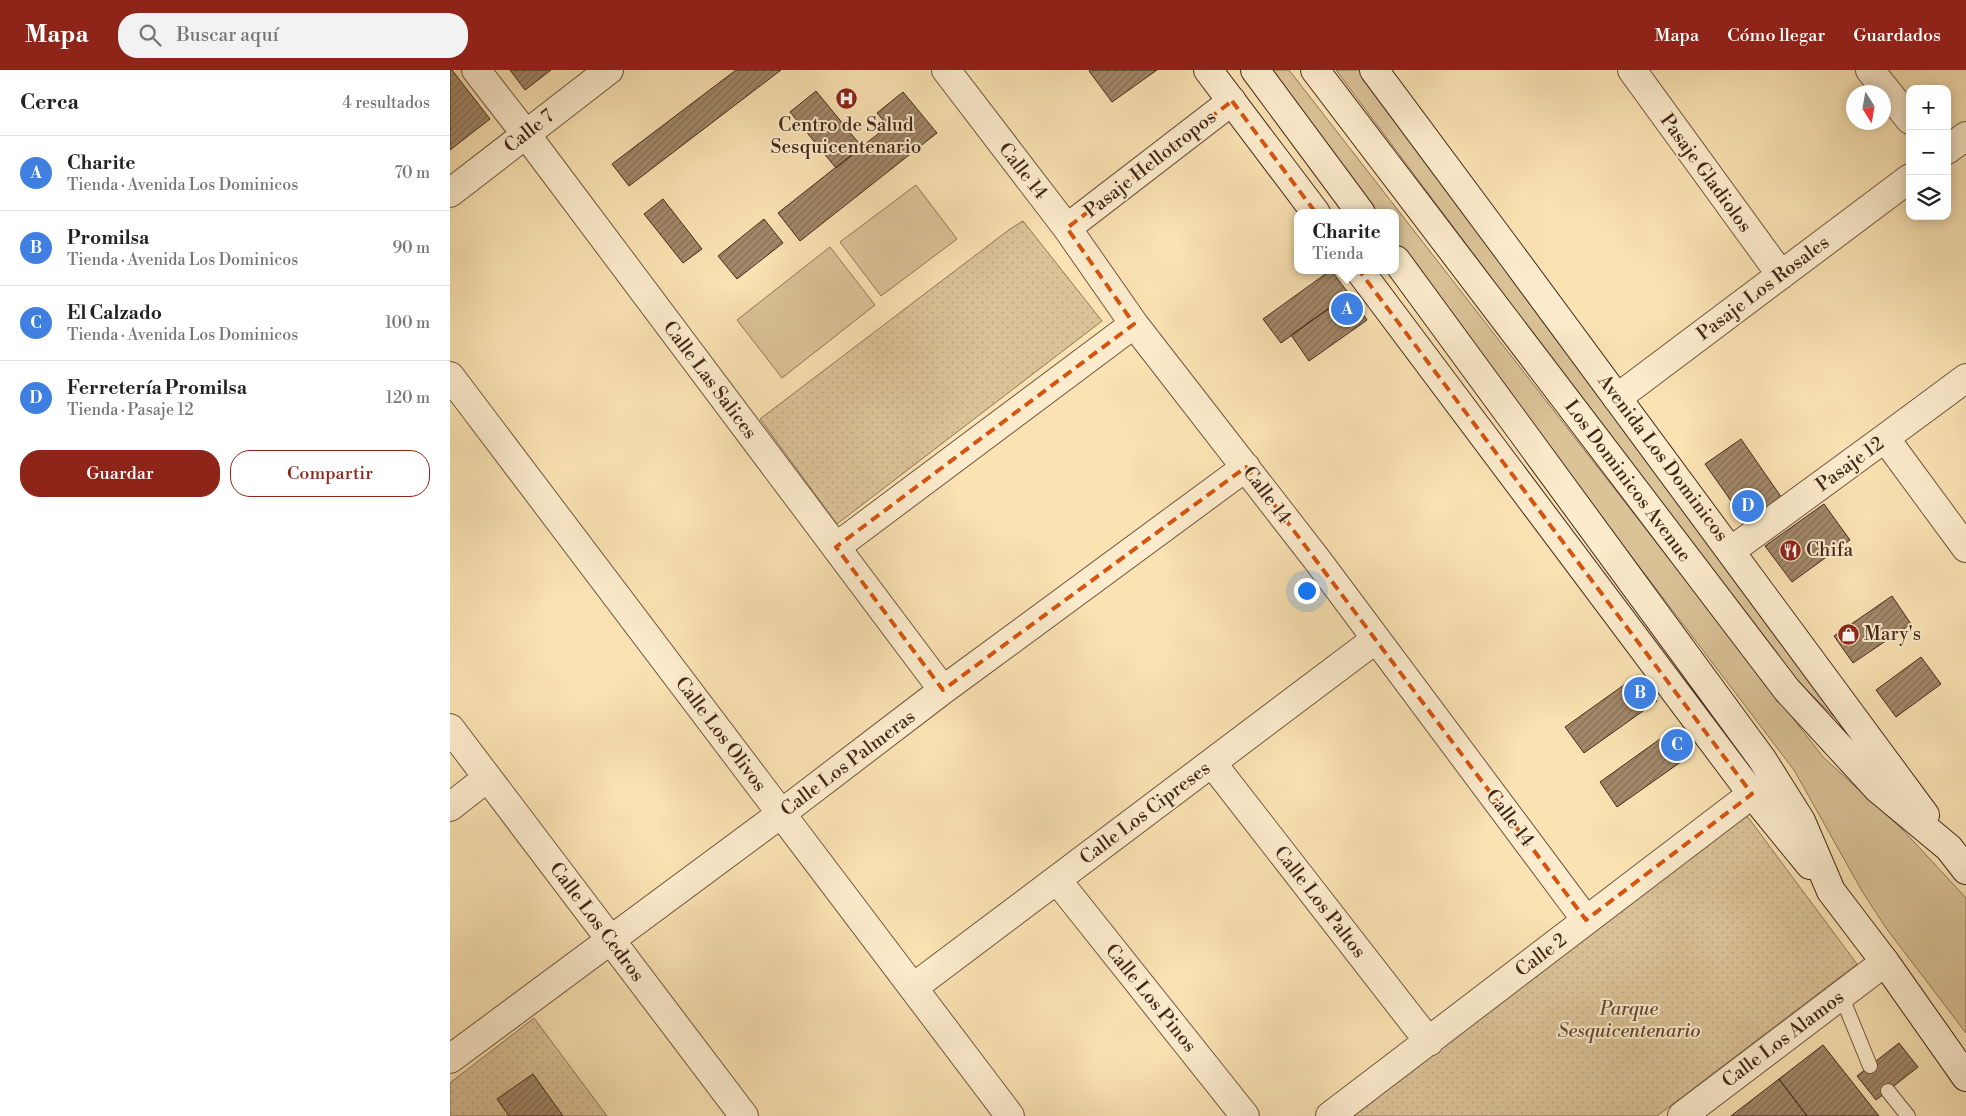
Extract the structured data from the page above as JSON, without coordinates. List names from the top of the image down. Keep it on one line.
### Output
{"streets":{"street":["Calle 7","Pasaje Hellotropos","Calle 14","Pasaje Gladiolos","Pasaje Los Rosales","Calle Las Salices","Avenida Los Dominicos","Pasaje 12","Los Dominicos Avenue","Calle Los Olivos","Calle Los Palmeras","Calle Los Cipreses","Calle Los Paltos","Calle Los Cedros","Calle 2","Calle Los Pinos","Calle Los Alamos"]},"crossings":[["Calle 7","Calle Las Salices"],["Pasaje Hellotropos","Calle 14"],["Calle 14","Calle Los Palmeras"],["Calle 14","Calle Los Cipreses"],["Calle 14","Calle 2"],["Pasaje Gladiolos","Pasaje Los Rosales"],["Pasaje Los Rosales","Avenida Los Dominicos"],["Calle Las Salices","Calle Los Palmeras"],["Avenida Los Dominicos","Pasaje 12"],["Avenida Los Dominicos","Los Dominicos Avenue"],["Calle Los Olivos","Calle Los Palmeras"],["Calle Los Olivos","Calle Los Cipreses"],["Calle Los Palmeras","Calle Los Cedros"],["Calle Los Cipreses","Calle Los Paltos"],["Calle Los Cipreses","Calle Los Pinos"],["Calle Los Paltos","Calle 2"]],"parks":["Parque Sesquicentenario"],"places":{"hospital":["Centro de Salud Sesquicentenario"],"restaurant":["Chifa"],"shop":["Mary's"]},"north":"bottom","page":{"header":"Mapa","search":"Buscar aquí","nav":["Mapa","Cómo llegar","Guardados"],"heading":["Cerca","4 resultados"],"map_buttons":["+","−"],"list":[{"mark":"A","name":"Charite","note":"Tienda · Avenida Los Dominicos","value":"70 m"},{"mark":"B","name":"Promilsa","note":"Tienda · Avenida Los Dominicos","value":"90 m"},{"mark":"C","name":"El Calzado","note":"Tienda · Avenida Los Dominicos","value":"100 m"},{"mark":"D","name":"Ferretería Promilsa","note":"Tienda · Pasaje 12","value":"120 m"}],"popup":["Charite","Tienda"],"pins":["A","D","B","C"],"buttons":["Guardar","Compartir"]}}
